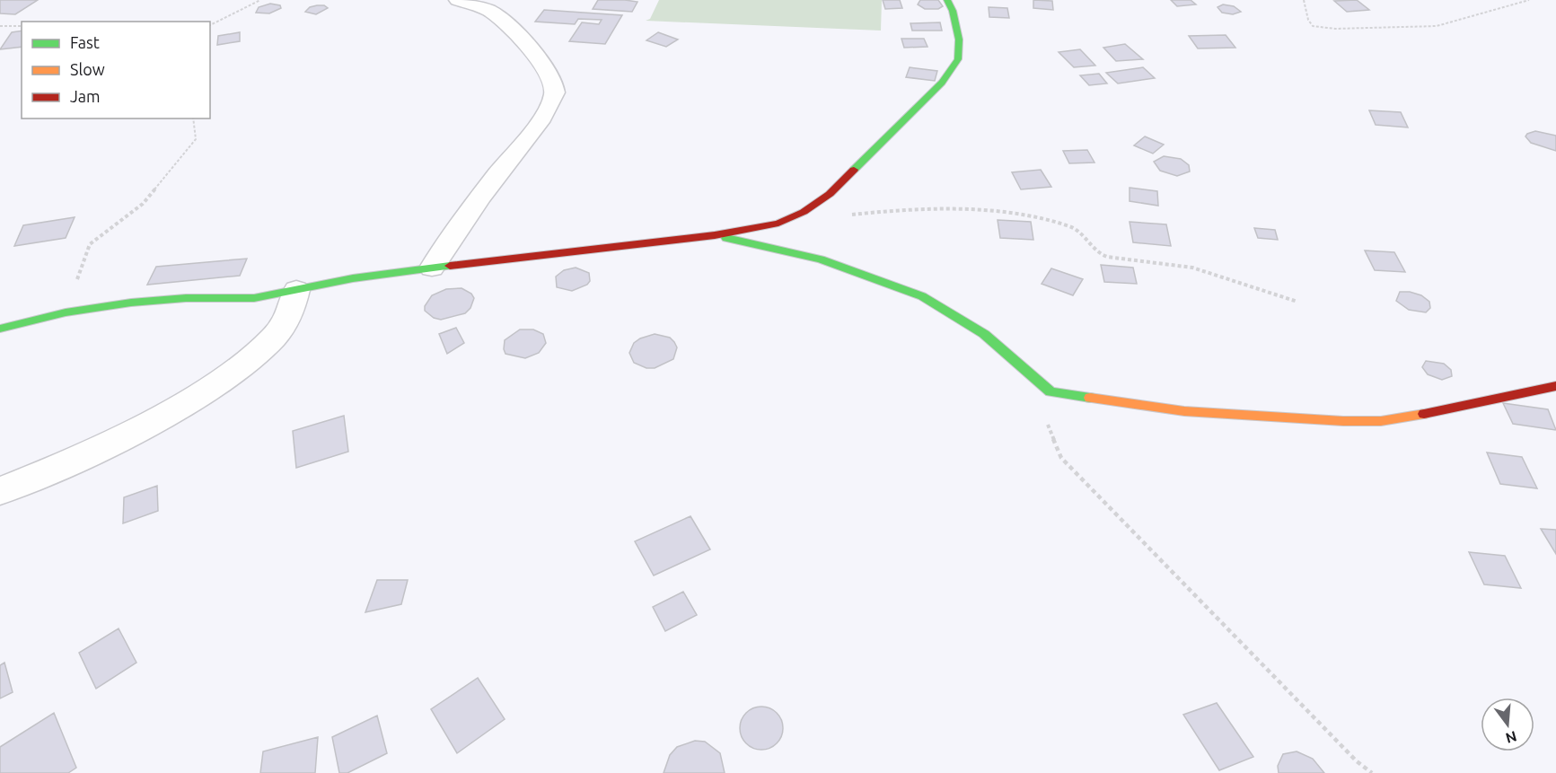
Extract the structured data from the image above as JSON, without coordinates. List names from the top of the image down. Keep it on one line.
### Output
{"legend":["Fast","Slow","Jam"],"north":"bottom"}
